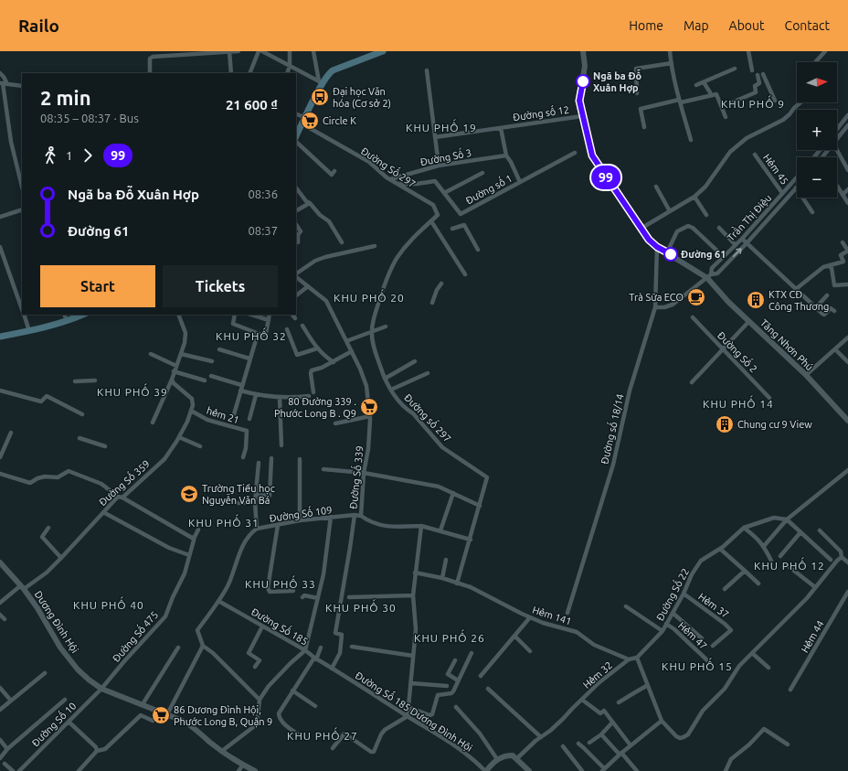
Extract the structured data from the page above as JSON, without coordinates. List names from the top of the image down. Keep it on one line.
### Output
{"streets":{"street":["Đường số 12","Đường Số 3","Đường Số 297","Hẻm 45","Đường số 1","Trần Thị Điệu","Tăng Nhơn Phú","Đường Số 2","hẻm 21","Đường số 297","Đường số 18/14","Đường Số 339","Đường Số 359","Đường Số 109","Đường Số 22","Hẻm 37","Hẻm 141","Dương Đình Hội","Đường Số 185","Hẻm 47","Đường Số 475","Hẻm 44","Hẻm 32","Đường Số 185 Dương Đình Hội","Đường Số 10"]},"crossings":[["Đường số 12","Tăng Nhơn Phú"],["Đường Số 3","Đường Số 297"],["Đường Số 297","Đường số 1"],["Hẻm 45","Trần Thị Điệu"],["Trần Thị Điệu","Tăng Nhơn Phú"],["Tăng Nhơn Phú","Đường số 18/14"],["hẻm 21","Đường Số 359"],["Đường số 297","Đường Số 339"],["Đường số 297","Hẻm 141"],["Đường Số 339","Đường Số 109"],["Đường Số 359","Dương Đình Hội"],["Đường Số 109","Đường Số 185"],["Đường Số 22","Hẻm 37"],["Đường Số 22","Hẻm 47"],["Đường Số 22","Hẻm 32"],["Hẻm 141","Hẻm 32"],["Dương Đình Hội","Đường Số 475"],["Dương Đình Hội","Đường Số 10"],["Đường Số 185","Đường Số 185 Dương Đình Hội"],["Đường Số 475","Đường Số 10"]],"districts":["KHU PHỐ 9","KHU PHỐ 19","KHU PHỐ 20","KHU PHỐ 32","KHU PHỐ 39","KHU PHỐ 14","KHU PHỐ 31","KHU PHỐ 12","KHU PHỐ 33","KHU PHỐ 40","KHU PHỐ 30","KHU PHỐ 26","KHU PHỐ 15","KHU PHỐ 27"],"places":{"other":["Ngã ba Đỗ Xuân Hợp","Đường 61"],"bus stop":["Đại học Văn hóa (Cơ sở 2)"],"supermarket":["Circle K","80 Đường 339 . Phước Long B . Q9","86 Dương Đình Hội, Phước Long B, Quận 9"],"cafe":["Trà Sữa ECO"],"building":["KTX CĐ Công Thương","Chung cư 9 View"],"school or university":["Trường Tiểu học Nguyễn Văn Bá"]},"lines":["bus line 99"],"north":"right","page":{"header":"Railo","nav":["Home","Map","About","Contact"],"on_map":"99","map_buttons":["+","−"],"heading":["2 min","08:35 – 08:37 · Bus","21 600 ₫"],"legs":["1","99"],"list":[{"name":"Ngã ba Đỗ Xuân Hợp","value":"08:36"},{"name":"Đường 61","value":"08:37"}],"buttons":["Start","Tickets"]}}
